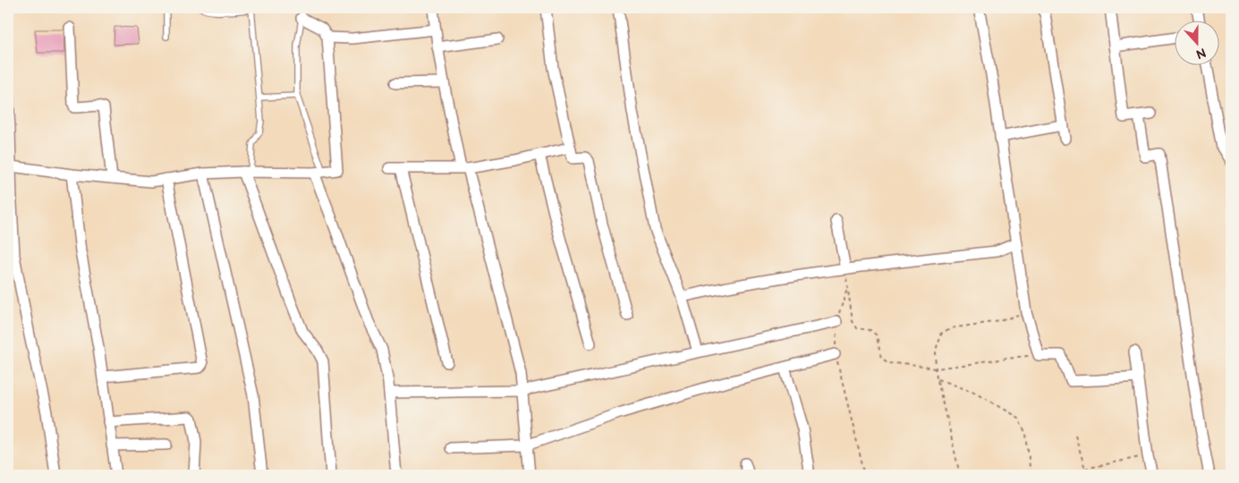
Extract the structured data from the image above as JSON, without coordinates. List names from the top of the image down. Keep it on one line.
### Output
{"north":"bottom"}
